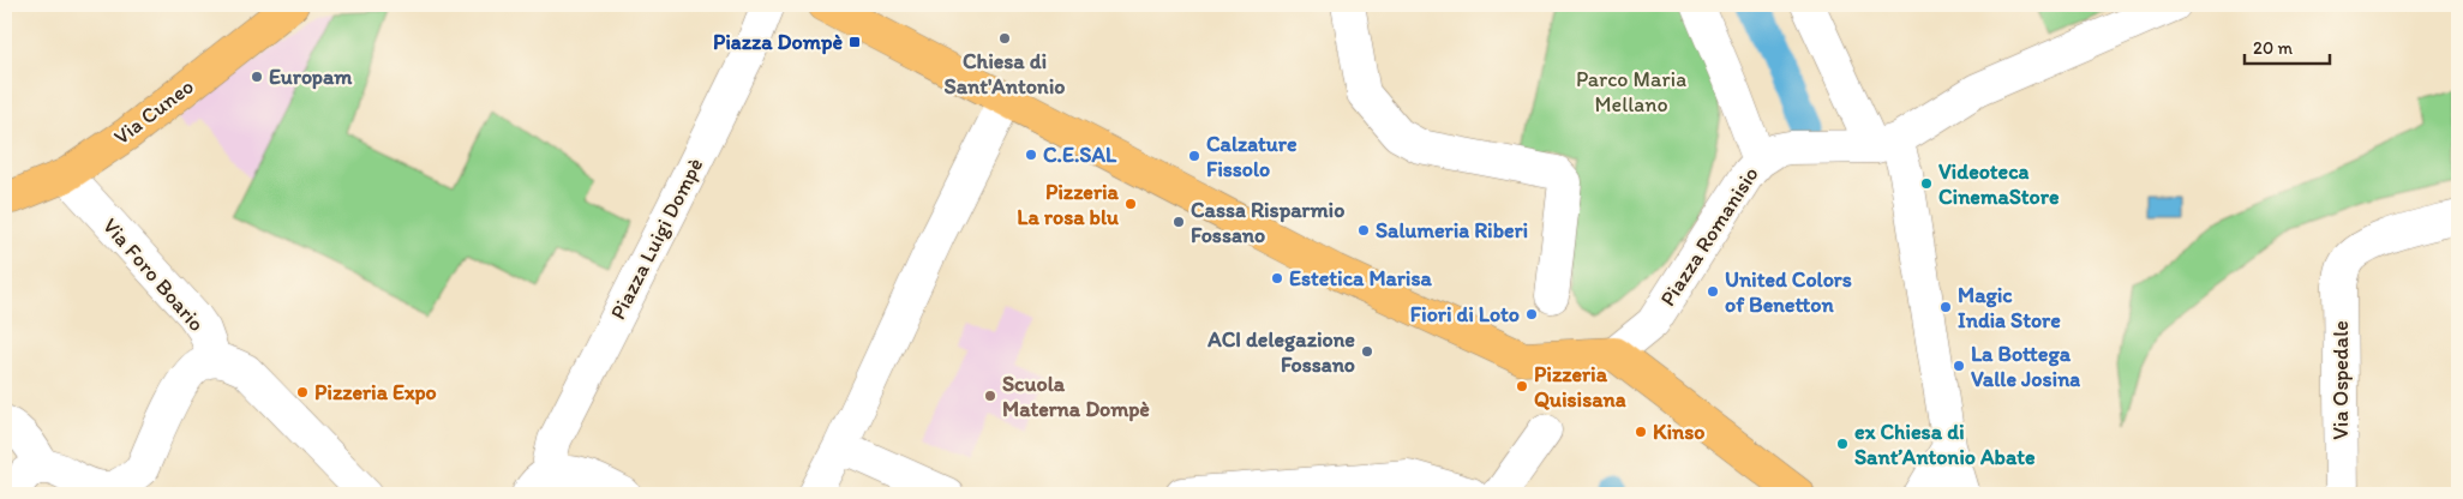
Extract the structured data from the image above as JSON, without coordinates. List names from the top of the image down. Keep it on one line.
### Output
{"streets":{"main road":["Via Cuneo"],"street":["Piazza Romanisio","Piazza Luigi Dompè","Via Foro Boario","Via Ospedale"]},"crossings":[["Via Cuneo","Via Foro Boario"]],"parks":["Parco Maria Mellano"],"places":{"other":["Chiesa di Sant'Antonio","Europam","C.E.SAL","Calzature Fissolo","Videoteca CinemaStore","Pizzeria La rosa blu","Cassa Risparmio Fossano","Salumeria Riberi","Estetica Marisa","United Colors of Benetton","Magic India Store","Fiori di Loto","ACI delegazione Fossano","La Bottega Valle Josina","Pizzeria Quisisana","Pizzeria Expo","Scuola Materna Dompè","Kinso","ex Chiesa di Sant’Antonio Abate"],"transit":["Piazza Dompè"]},"scale_bar":"20 m"}
